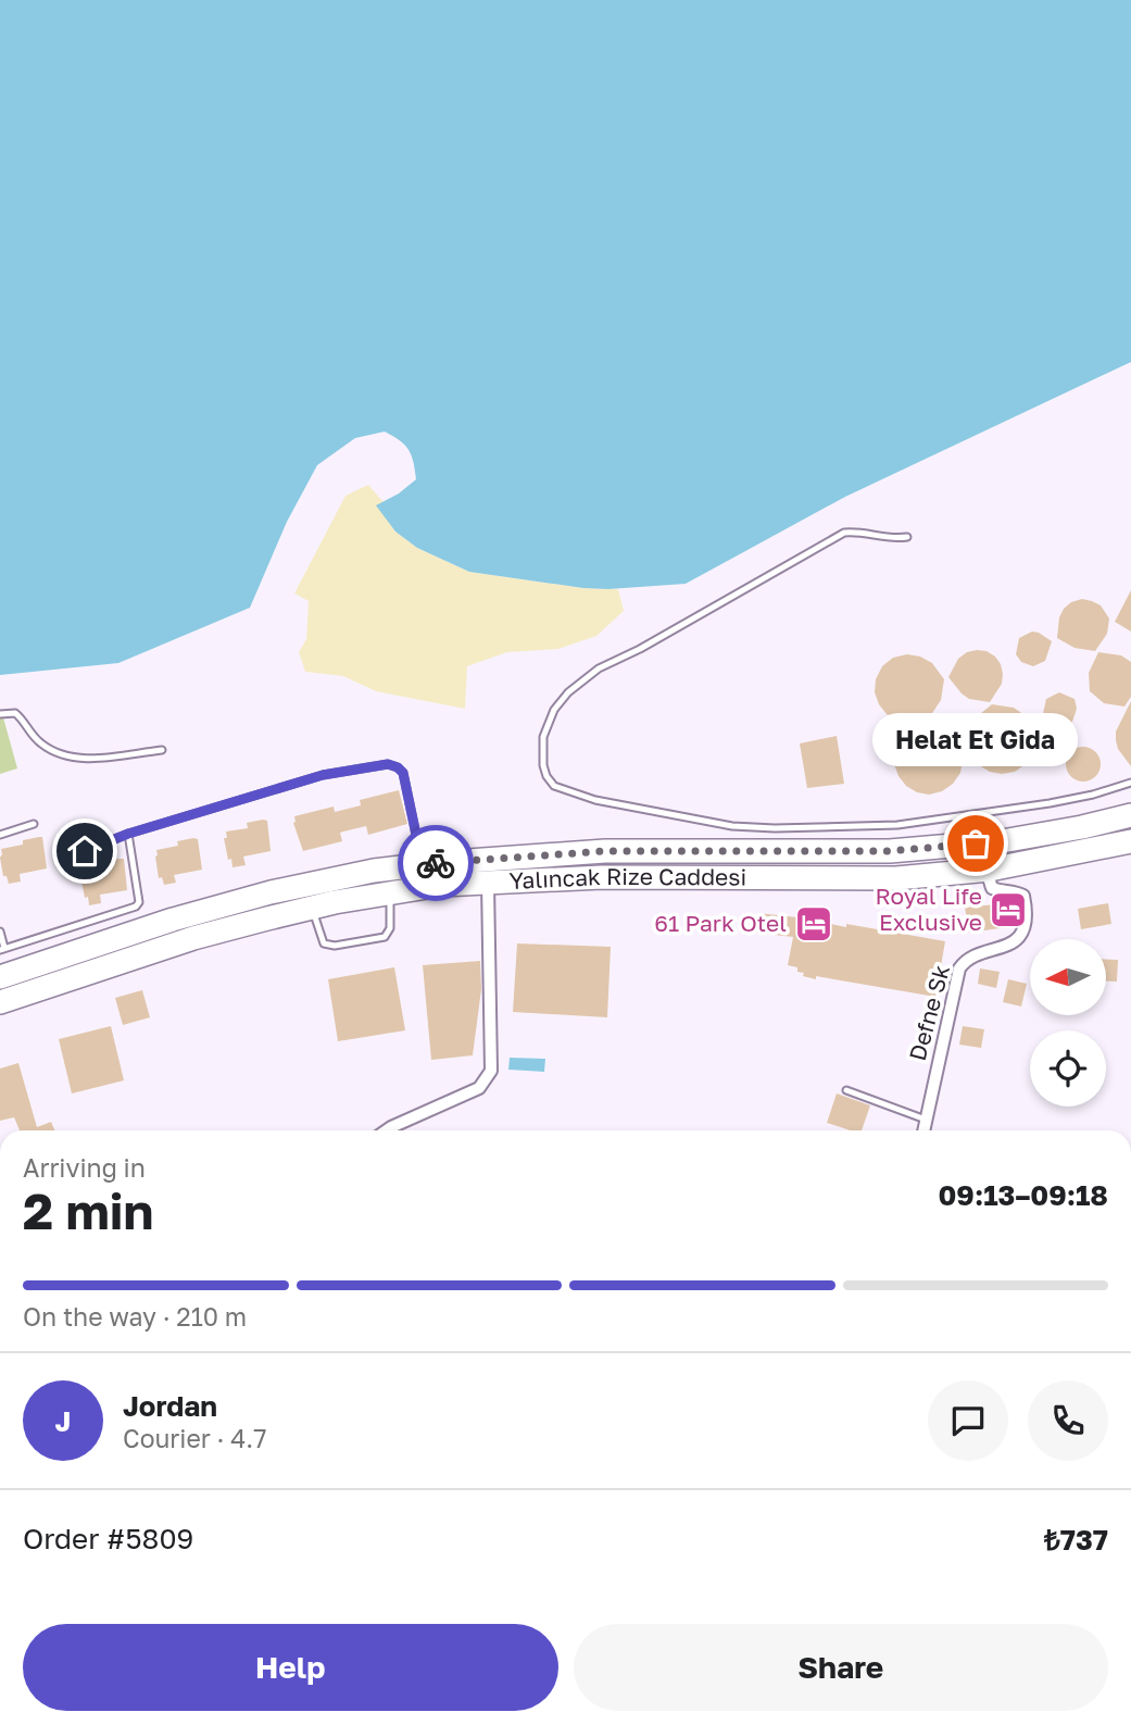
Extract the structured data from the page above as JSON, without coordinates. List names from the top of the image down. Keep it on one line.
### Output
{"streets":{"highway":["Yalıncak Rize Caddesi"],"street":["Defne Sk"]},"crossings":[["Yalıncak Rize Caddesi","Defne Sk"]],"places":{"other":["Helat Et Gida"],"hotel":["Royal Life Exclusive","61 Park Otel"]},"north":"left","page":{"bubble":"Helat Et Gida","heading":["2 min","Arriving in","09:13–09:18"],"panel":["Jordan","Courier · 4.7","Order #5809","₺737"],"bar":"On the way · 210 m","round":"J","buttons":["Help","Share"]}}
